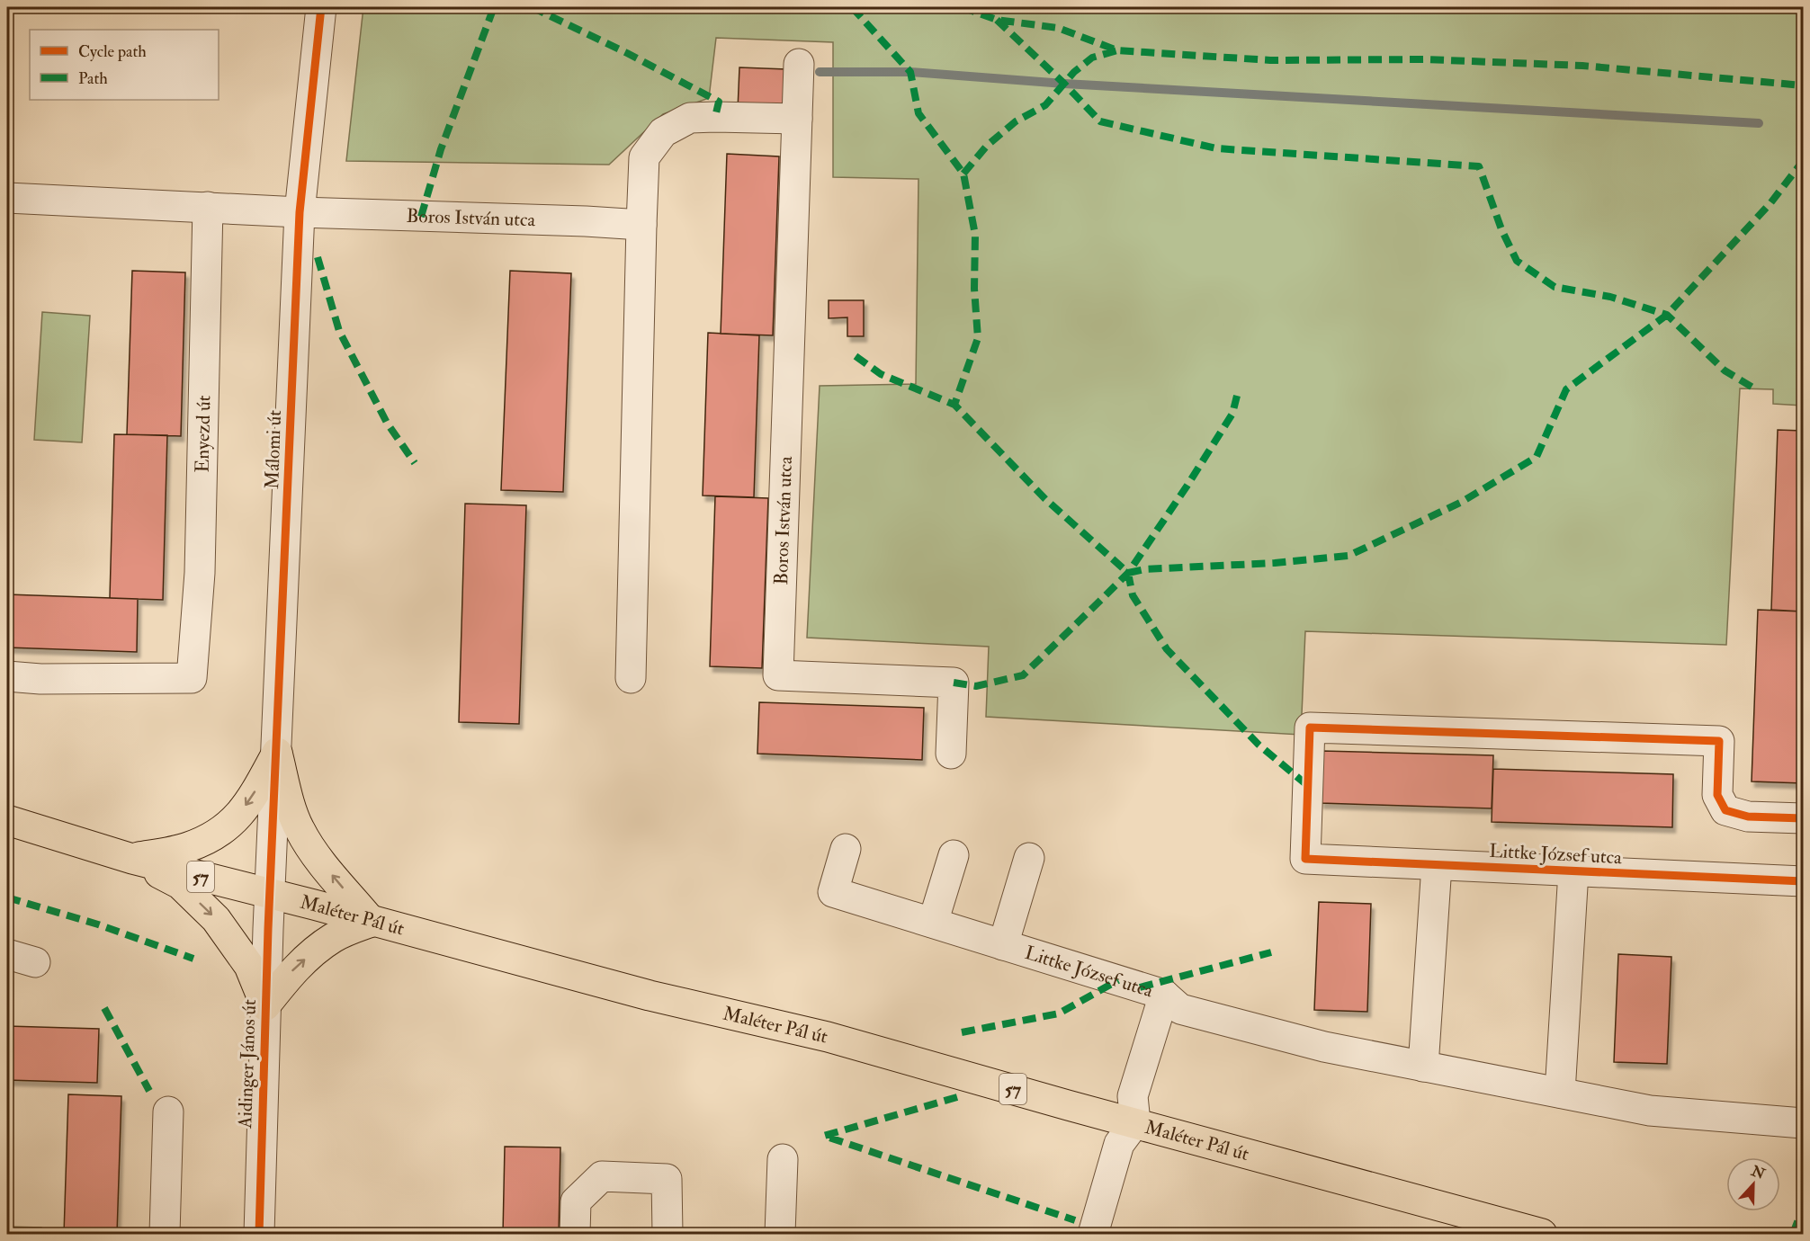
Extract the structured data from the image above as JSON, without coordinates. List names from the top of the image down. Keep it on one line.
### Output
{"streets":{"main road":["57","Maléter Pál út"],"street":["Boros István utca","Enyezd út","Málomi út","Littke József utca","Aidinger János út"]},"crossings":[["Boros István utca","Enyezd út"],["Boros István utca","Málomi út"],["Málomi út","Maléter Pál út"],["Málomi út","Aidinger János út"],["Maléter Pál út","Aidinger János út"]],"legend":["Cycle path","Path"],"north":"top"}
